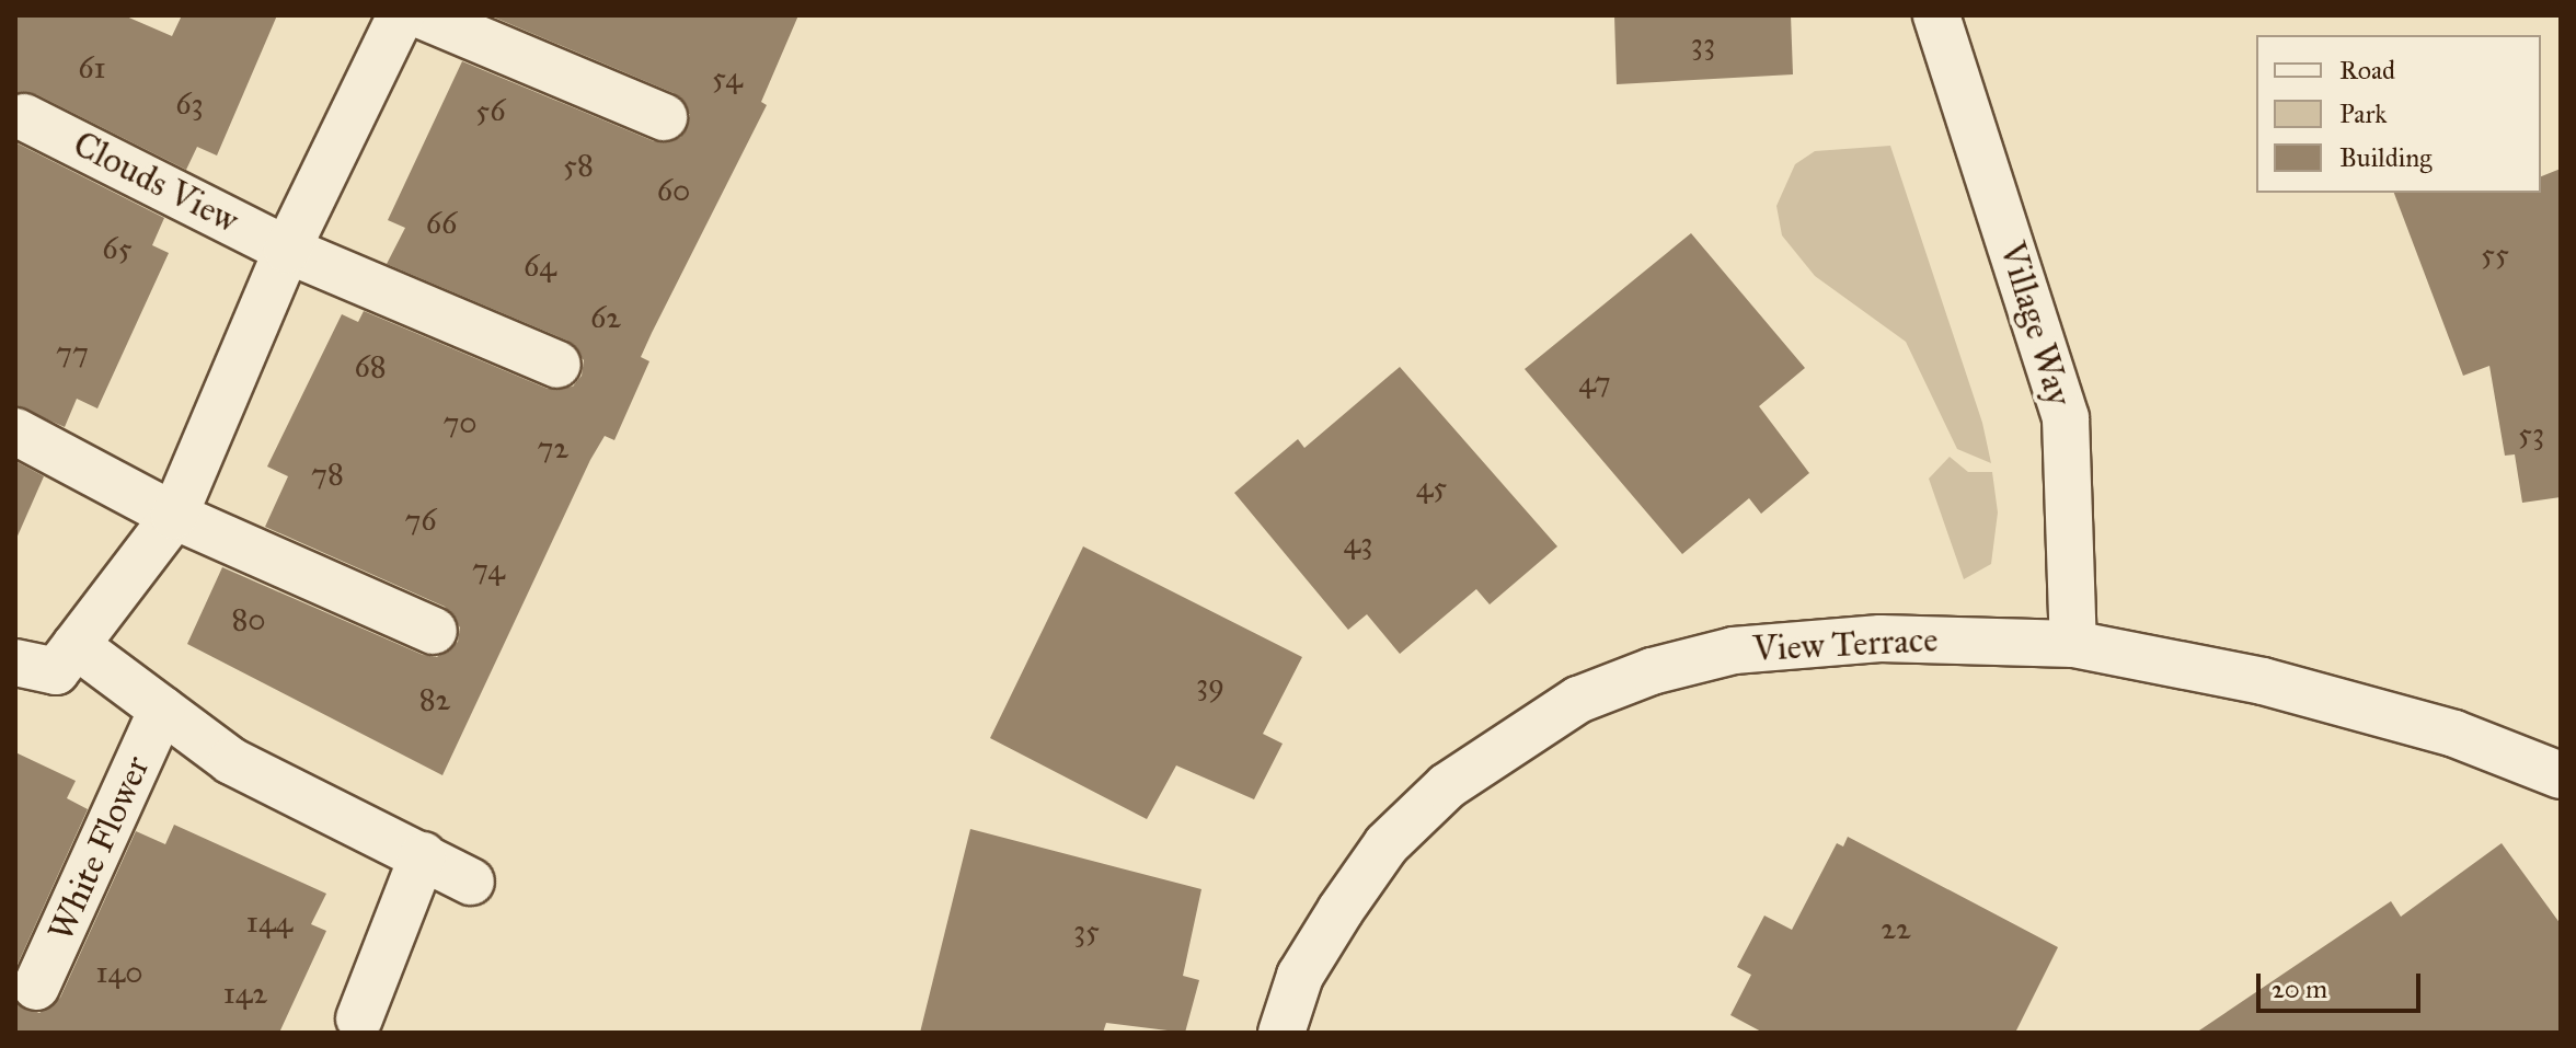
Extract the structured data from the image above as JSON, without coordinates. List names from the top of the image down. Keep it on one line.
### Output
{"streets":{"street":["Clouds View","Village Way","View Terrace","White Flower"]},"crossings":[["Village Way","View Terrace"]],"house_numbers":["33","61","54","63","56","58","60","66","65","55","64","62","77","68","47","70","53","72","78","45","76","43","74","80","39","82","144","22","35","140","142"],"legend":["Road","Park","Building"],"scale_bar":"20 m"}
